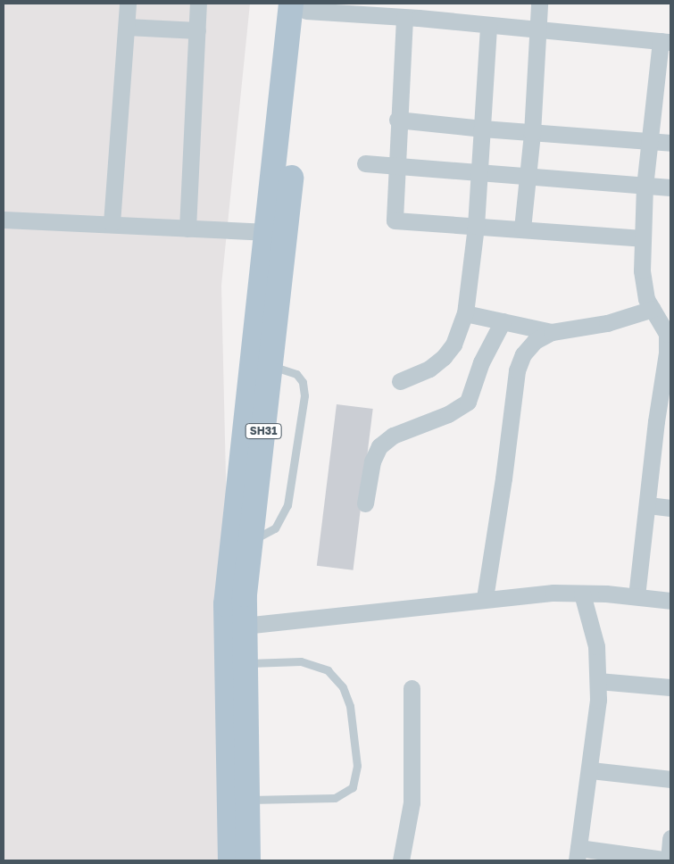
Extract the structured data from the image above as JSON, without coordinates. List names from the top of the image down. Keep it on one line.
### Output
{"streets":{"main road":["SH31"]}}
